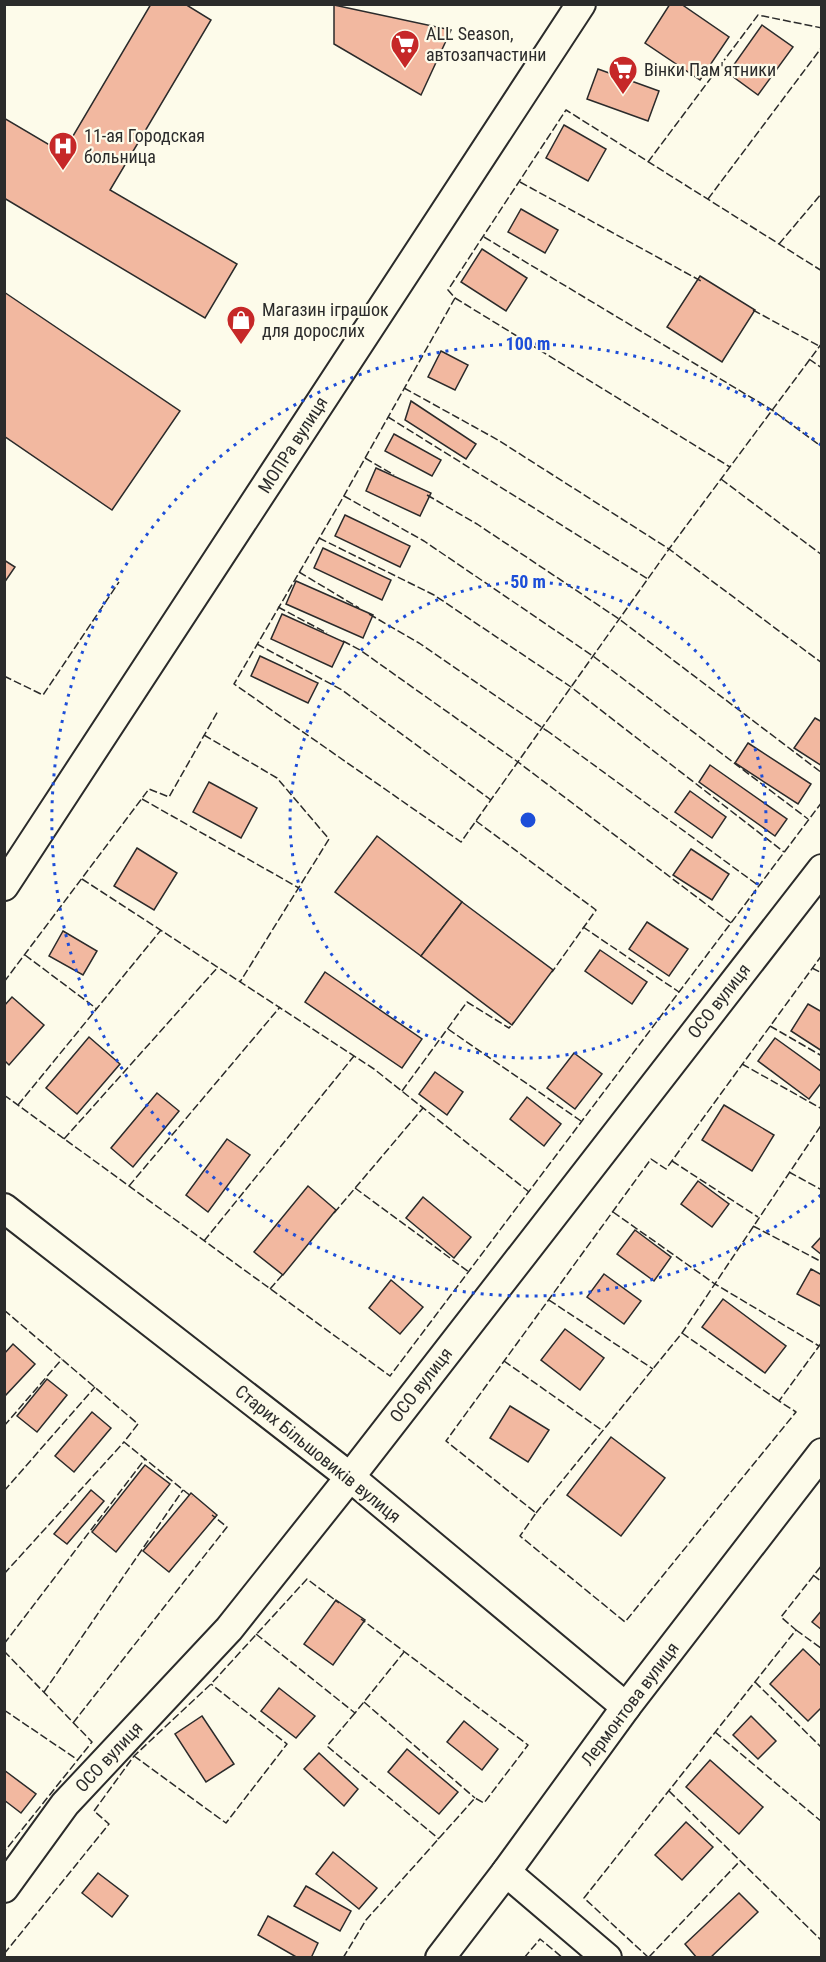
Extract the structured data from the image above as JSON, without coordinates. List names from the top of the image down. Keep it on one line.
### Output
{"streets":{"street":["МОПРа вулиця","ОСО вулиця","Старих Більшовиків вулиця","Лермонтова вулиця"]},"crossings":[["ОСО вулиця","Старих Більшовиків вулиця"],["Старих Більшовиків вулиця","Лермонтова вулиця"]],"places":{"supermarket":["ALL Season, автозапчастини","Вінки Пам'ятники"],"hospital":["11-ая Городская больница"],"shop":["Магазин іграшок для дорослих"]},"rings":["100 m","50 m"]}
